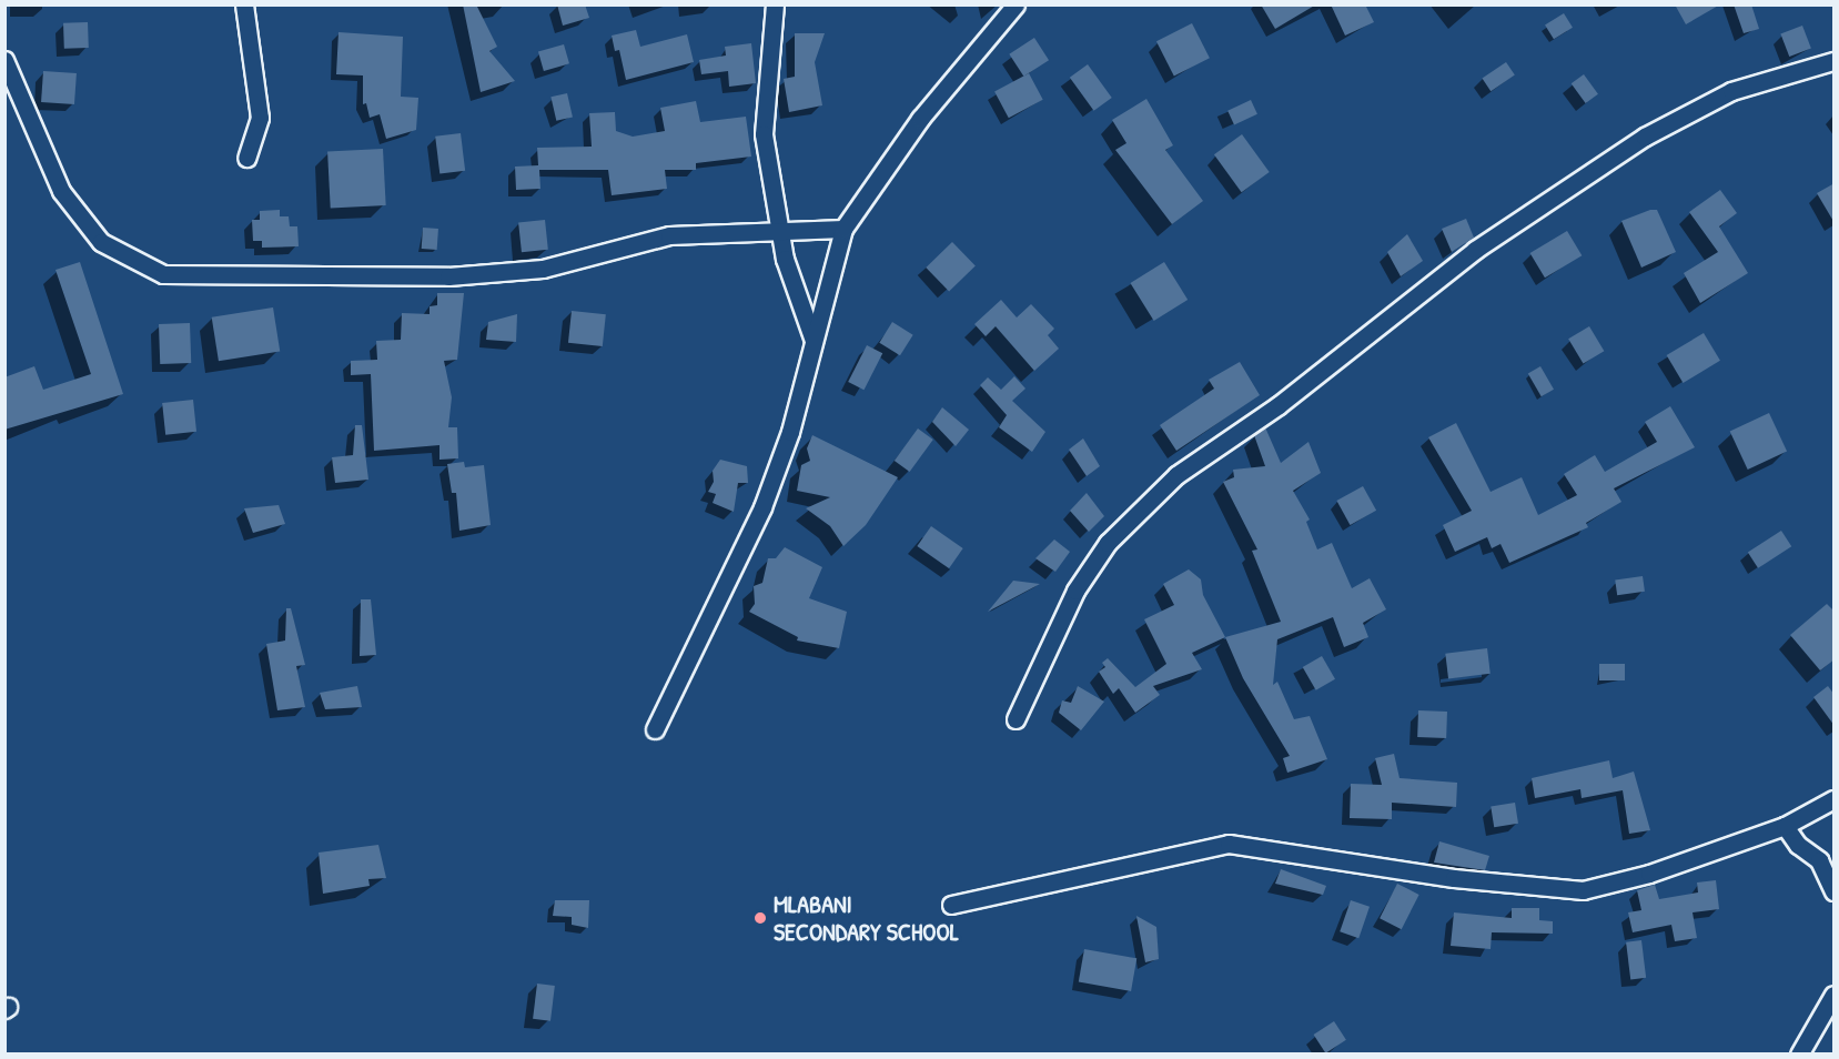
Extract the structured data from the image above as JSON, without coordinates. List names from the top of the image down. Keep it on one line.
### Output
{"places":["MLABANI SECONDARY SCHOOL"]}
